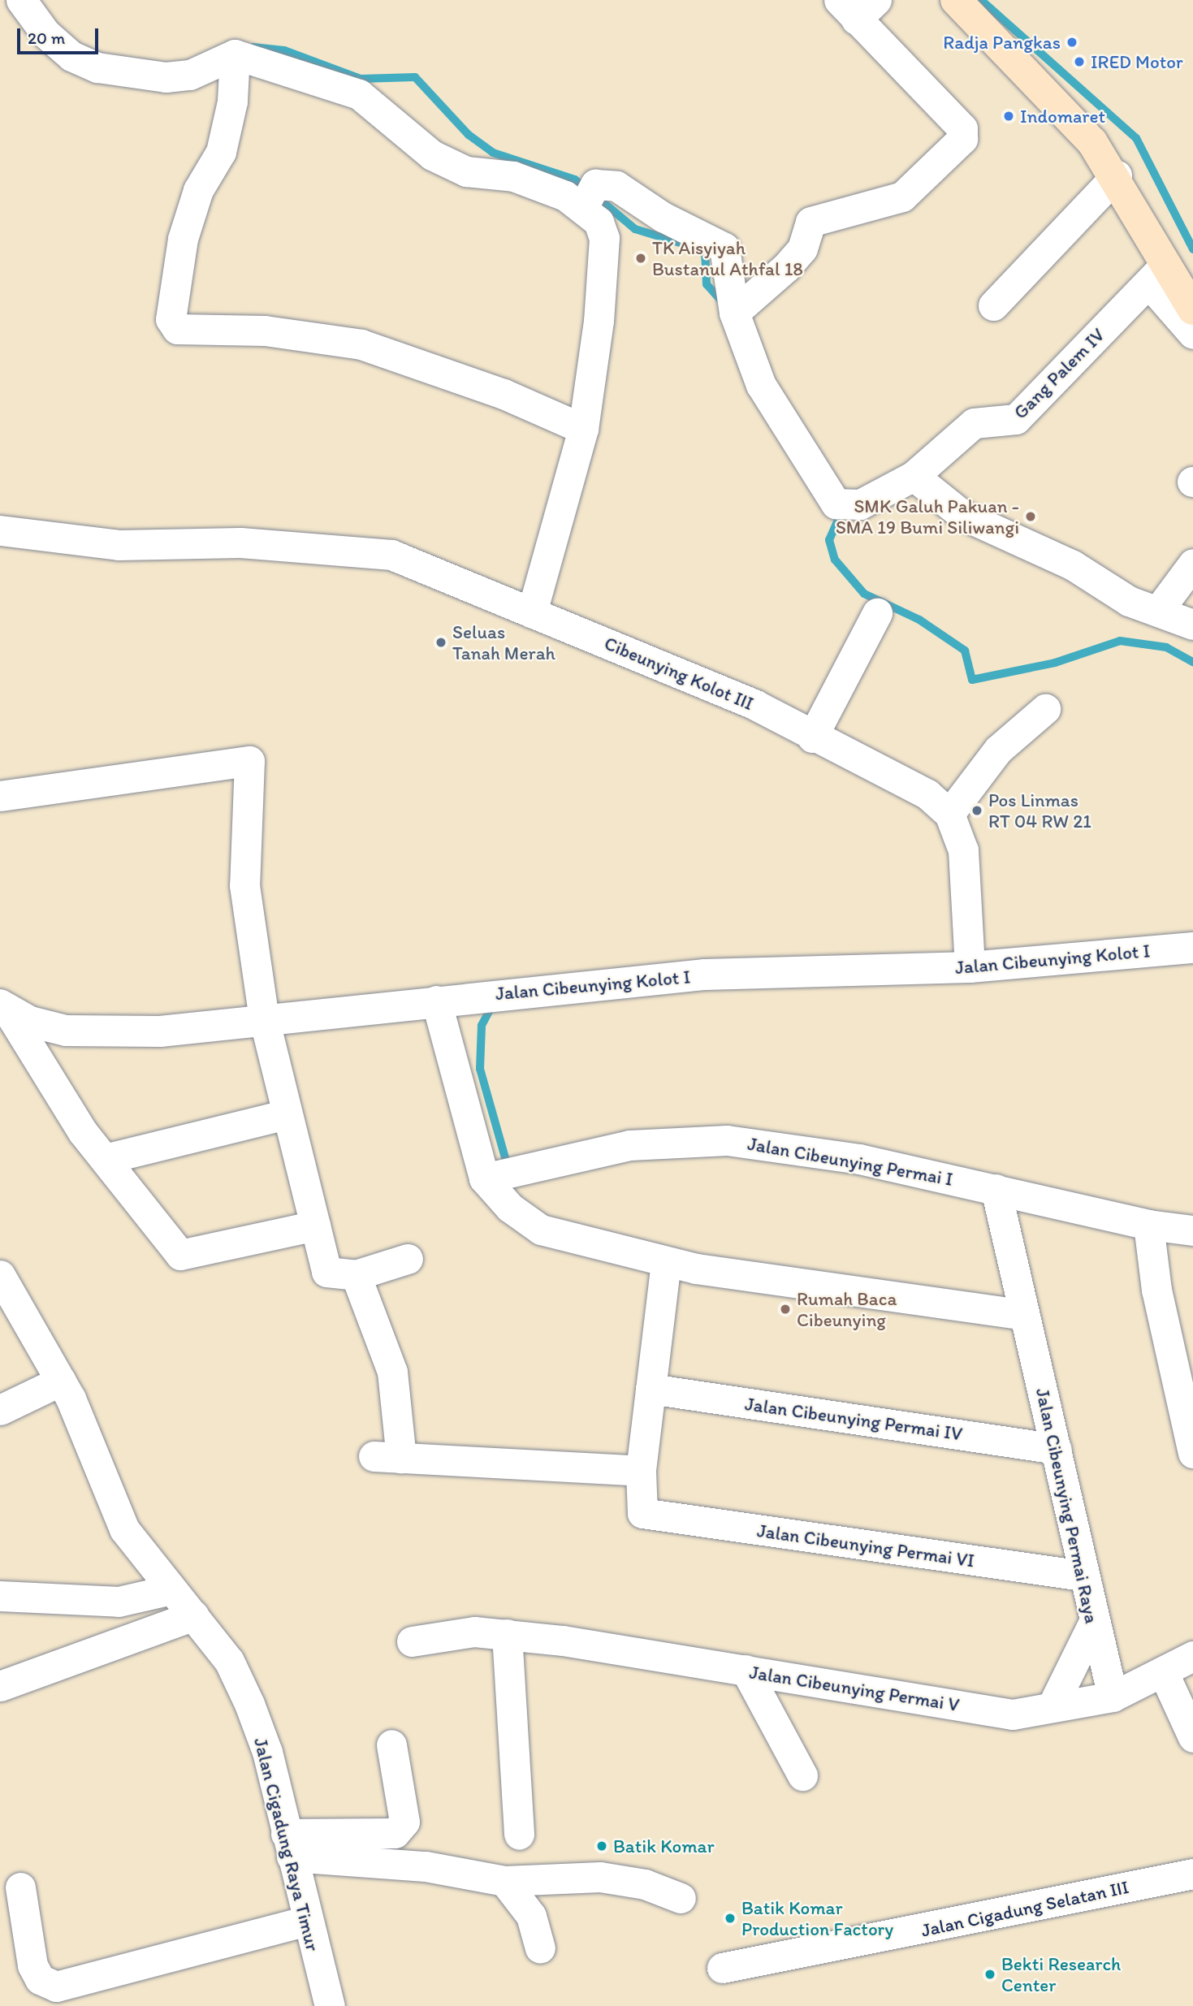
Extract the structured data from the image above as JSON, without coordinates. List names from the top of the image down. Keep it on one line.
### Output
{"streets":{"street":["Gang Palem IV","Cibeunying Kolot III","Jalan Cibeunying Kolot I","Jalan Cibeunying Permai I","Jalan Cibeunying Permai IV","Jalan Cibeunying Permai Raya","Jalan Cibeunying Permai VI","Jalan Cibeunying Permai V","Jalan Cigadung Raya Timur","Jalan Cigadung Selatan III"]},"crossings":[["Cibeunying Kolot III","Jalan Cibeunying Kolot I"],["Jalan Cibeunying Permai I","Jalan Cibeunying Permai Raya"],["Jalan Cibeunying Permai IV","Jalan Cibeunying Permai Raya"],["Jalan Cibeunying Permai Raya","Jalan Cibeunying Permai VI"],["Jalan Cibeunying Permai Raya","Jalan Cibeunying Permai V"]],"places":["Radja Pangkas","IRED Motor","Indomaret","TK Aisyiyah Bustanul Athfal 18","SMK Galuh Pakuan - SMA 19 Bumi Siliwangi","Seluas Tanah Merah","Pos Linmas RT 04 RW 21","Rumah Baca Cibeunying","Batik Komar","Batik Komar Production Factory","Bekti Research Center"],"scale_bar":"20 m"}
